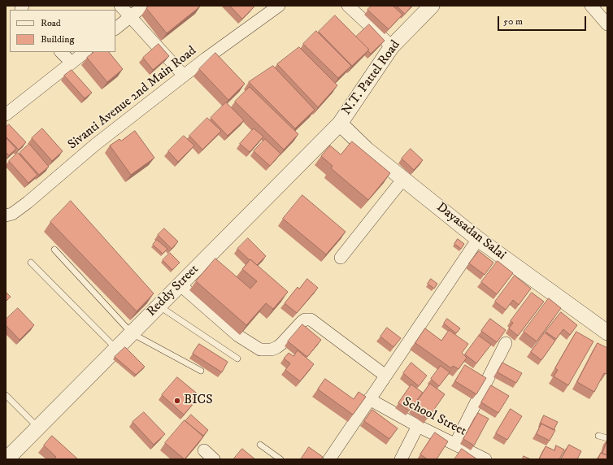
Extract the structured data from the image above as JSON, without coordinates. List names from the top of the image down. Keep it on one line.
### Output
{"streets":{"street":["N.T. Pattel Road","Sivanti Avenue 2nd Main Road","Dayasadan Salai","Reddy Street","School Street"]},"crossings":[["N.T. Pattel Road","Dayasadan Salai"],["N.T. Pattel Road","Reddy Street"],["Dayasadan Salai","Reddy Street"]],"places":["BICS"],"legend":["Road","Building"],"scale_bar":"50 m"}
